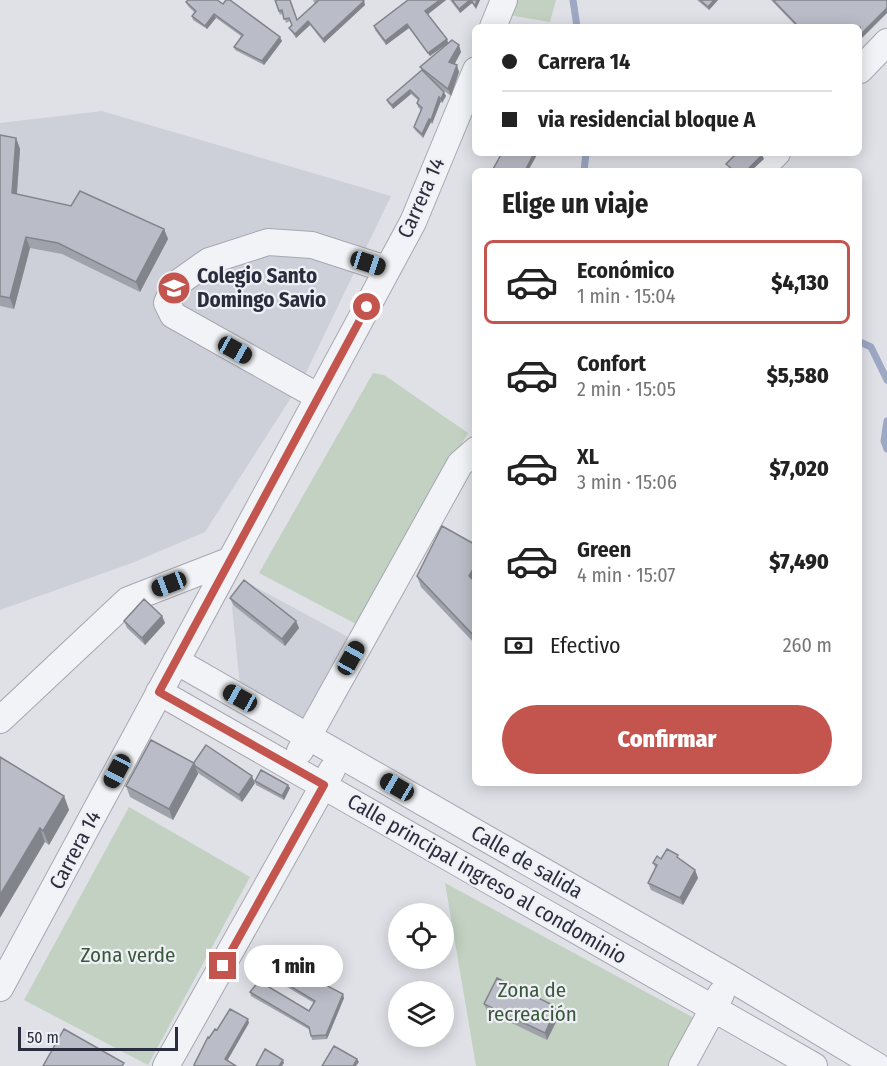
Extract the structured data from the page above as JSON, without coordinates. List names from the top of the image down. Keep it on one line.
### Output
{"streets":{"street":["Carrera 14","Calle de salida","Calle principal ingreso al condominio"]},"crossings":[["Carrera 14","Calle de salida"],["Carrera 14","Calle principal ingreso al condominio"]],"parks":["Zona verde","Zona de recreación"],"places":{"school or university":["Colegio Santo Domingo Savio"]},"scale_bar":"50 m","page":{"banner":["Carrera 14","via residencial bloque A"],"heading":"Elige un viaje","list":[{"name":"Económico","note":"1 min · 15:04","value":"$4,130"},{"name":"Confort","note":"2 min · 15:05","value":"$5,580"},{"name":"XL","note":"3 min · 15:06","value":"$7,020"},{"name":"Green","note":"4 min · 15:07","value":"$7,490"}],"pay":["Efectivo","260 m"],"buttons":"Confirmar","bubble":"1 min","scale":"50 m"}}
